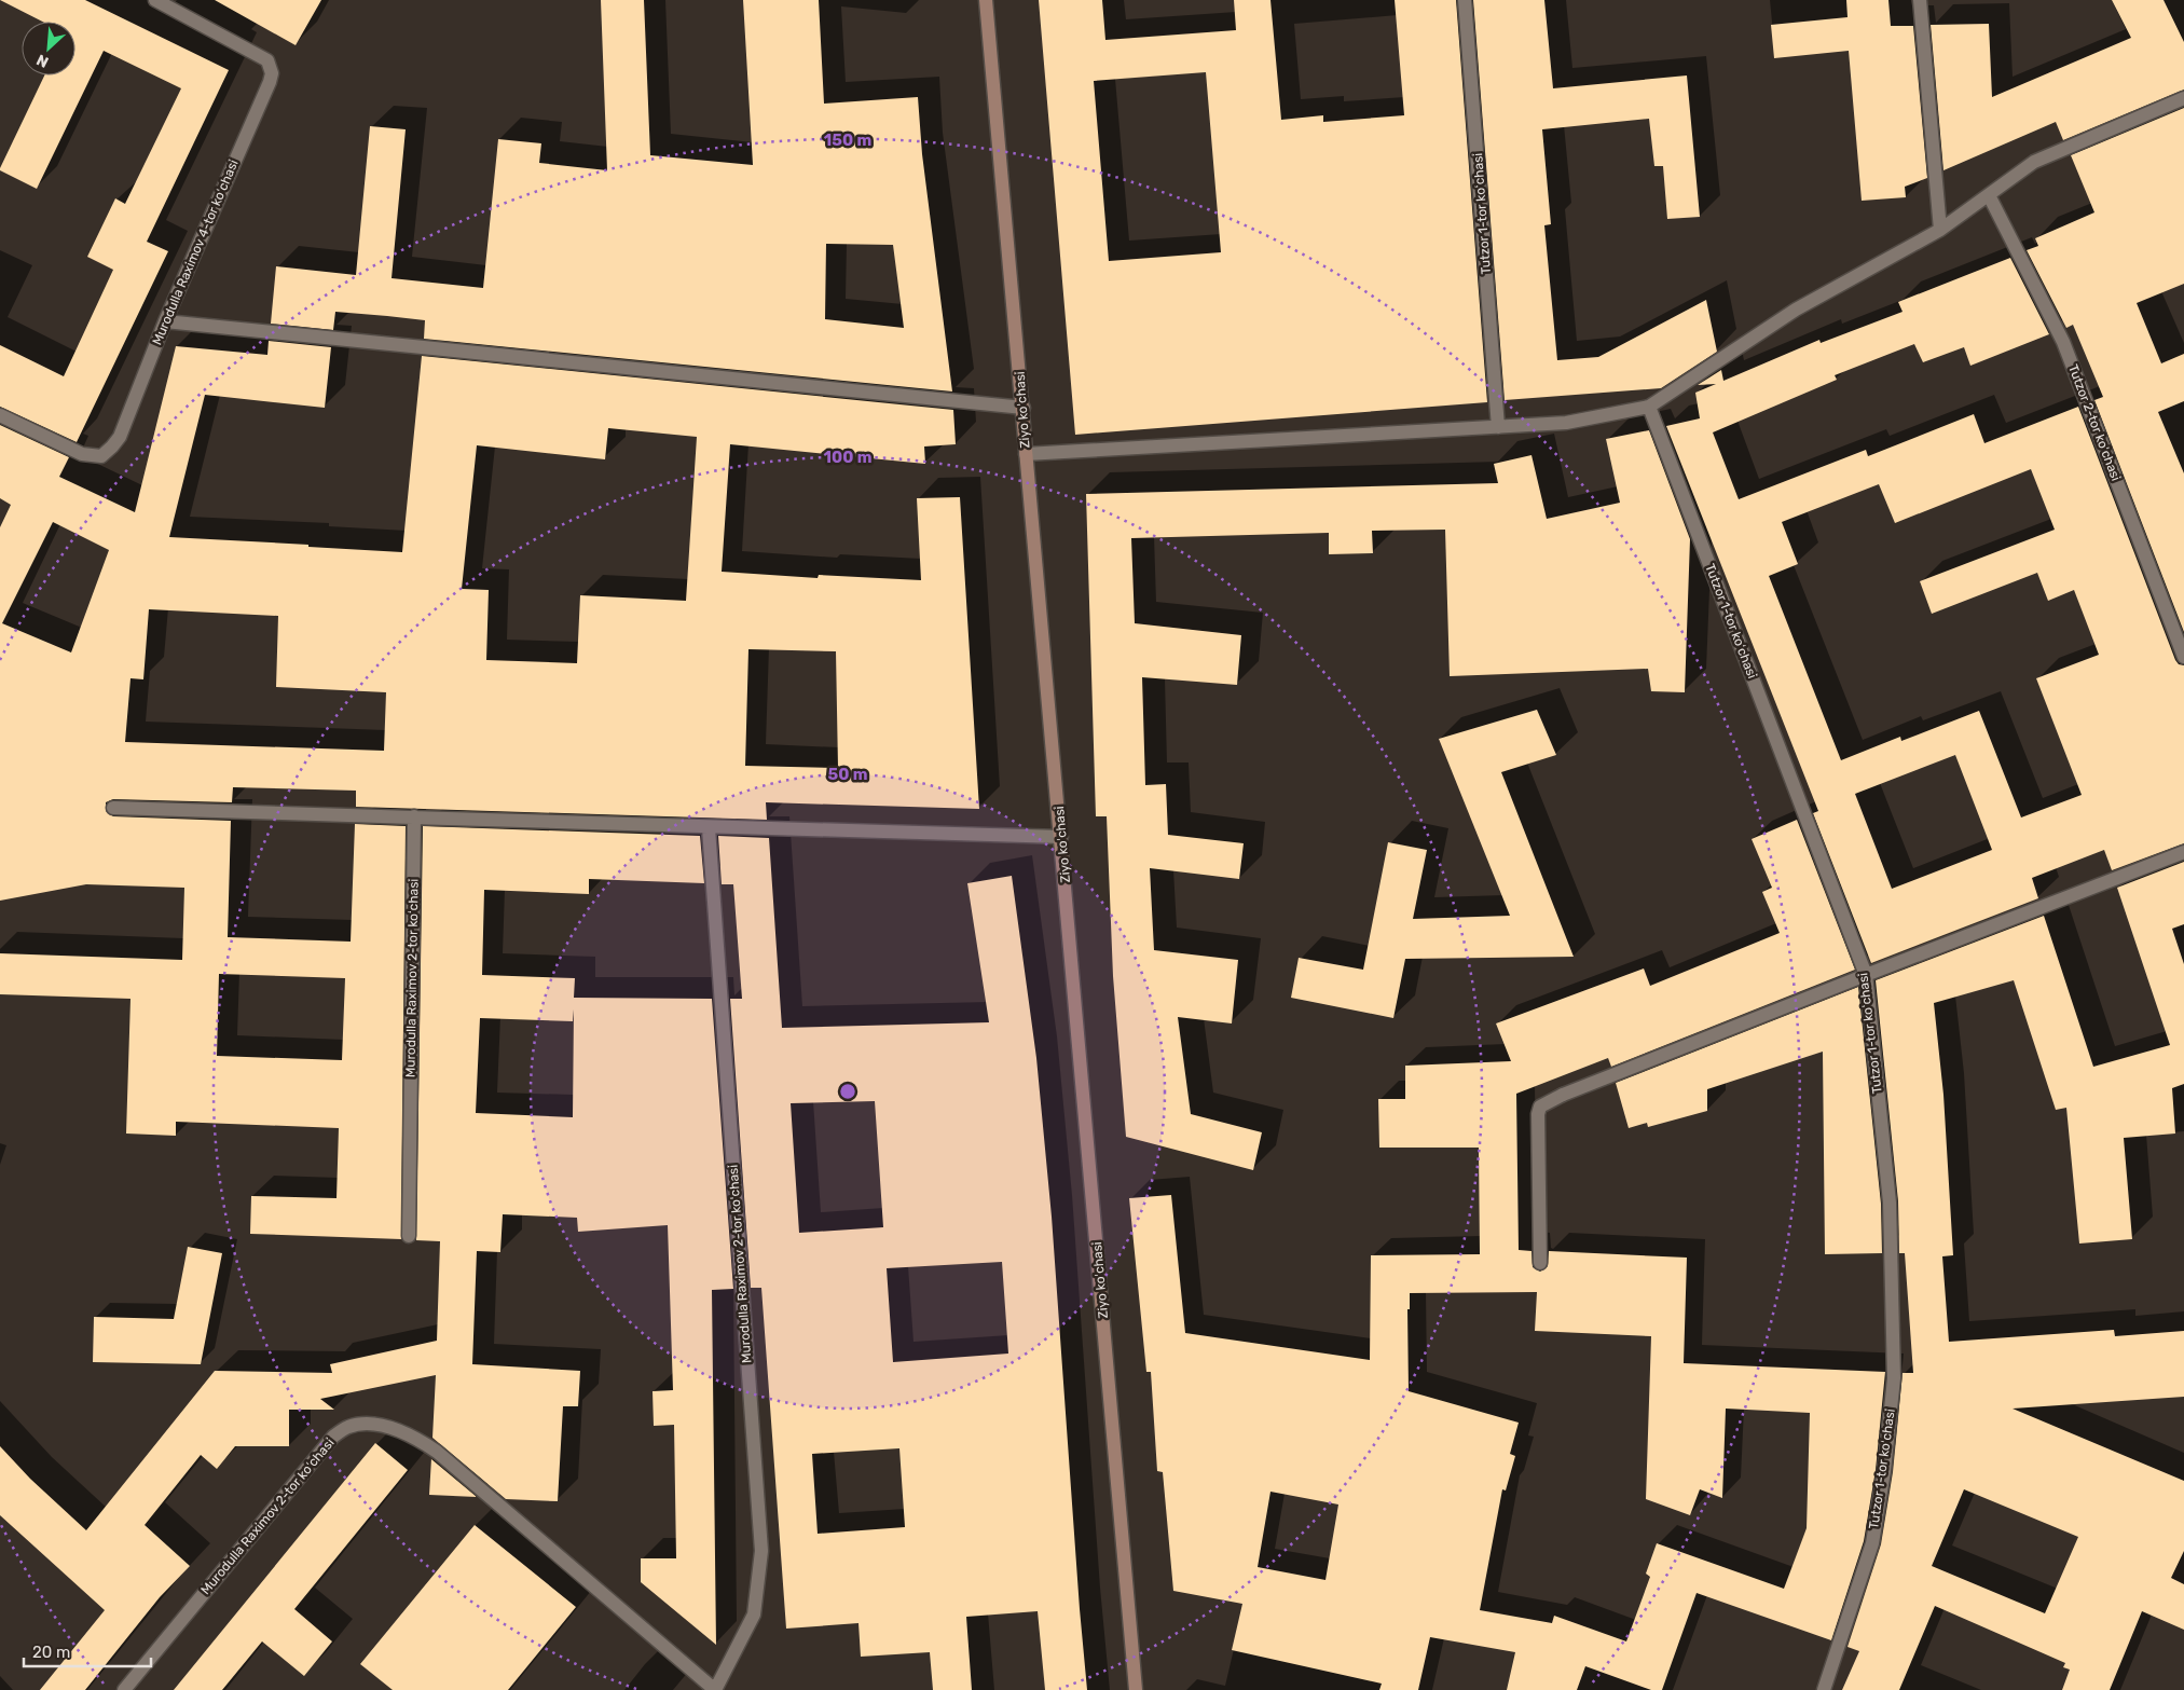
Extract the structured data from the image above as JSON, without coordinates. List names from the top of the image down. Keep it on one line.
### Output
{"streets":{"street":["Tutzor 1-tor koʻchasi","Murodulla Raximov 4-tor koʻchasi","Ziyo koʻchasi","Tutzor 2-tor koʻchasi","Murodulla Raximov 2-tor koʻchasi"]},"scale_bar":"20 m","north":"bottom left","rings":["150 m","100 m","50 m"]}
